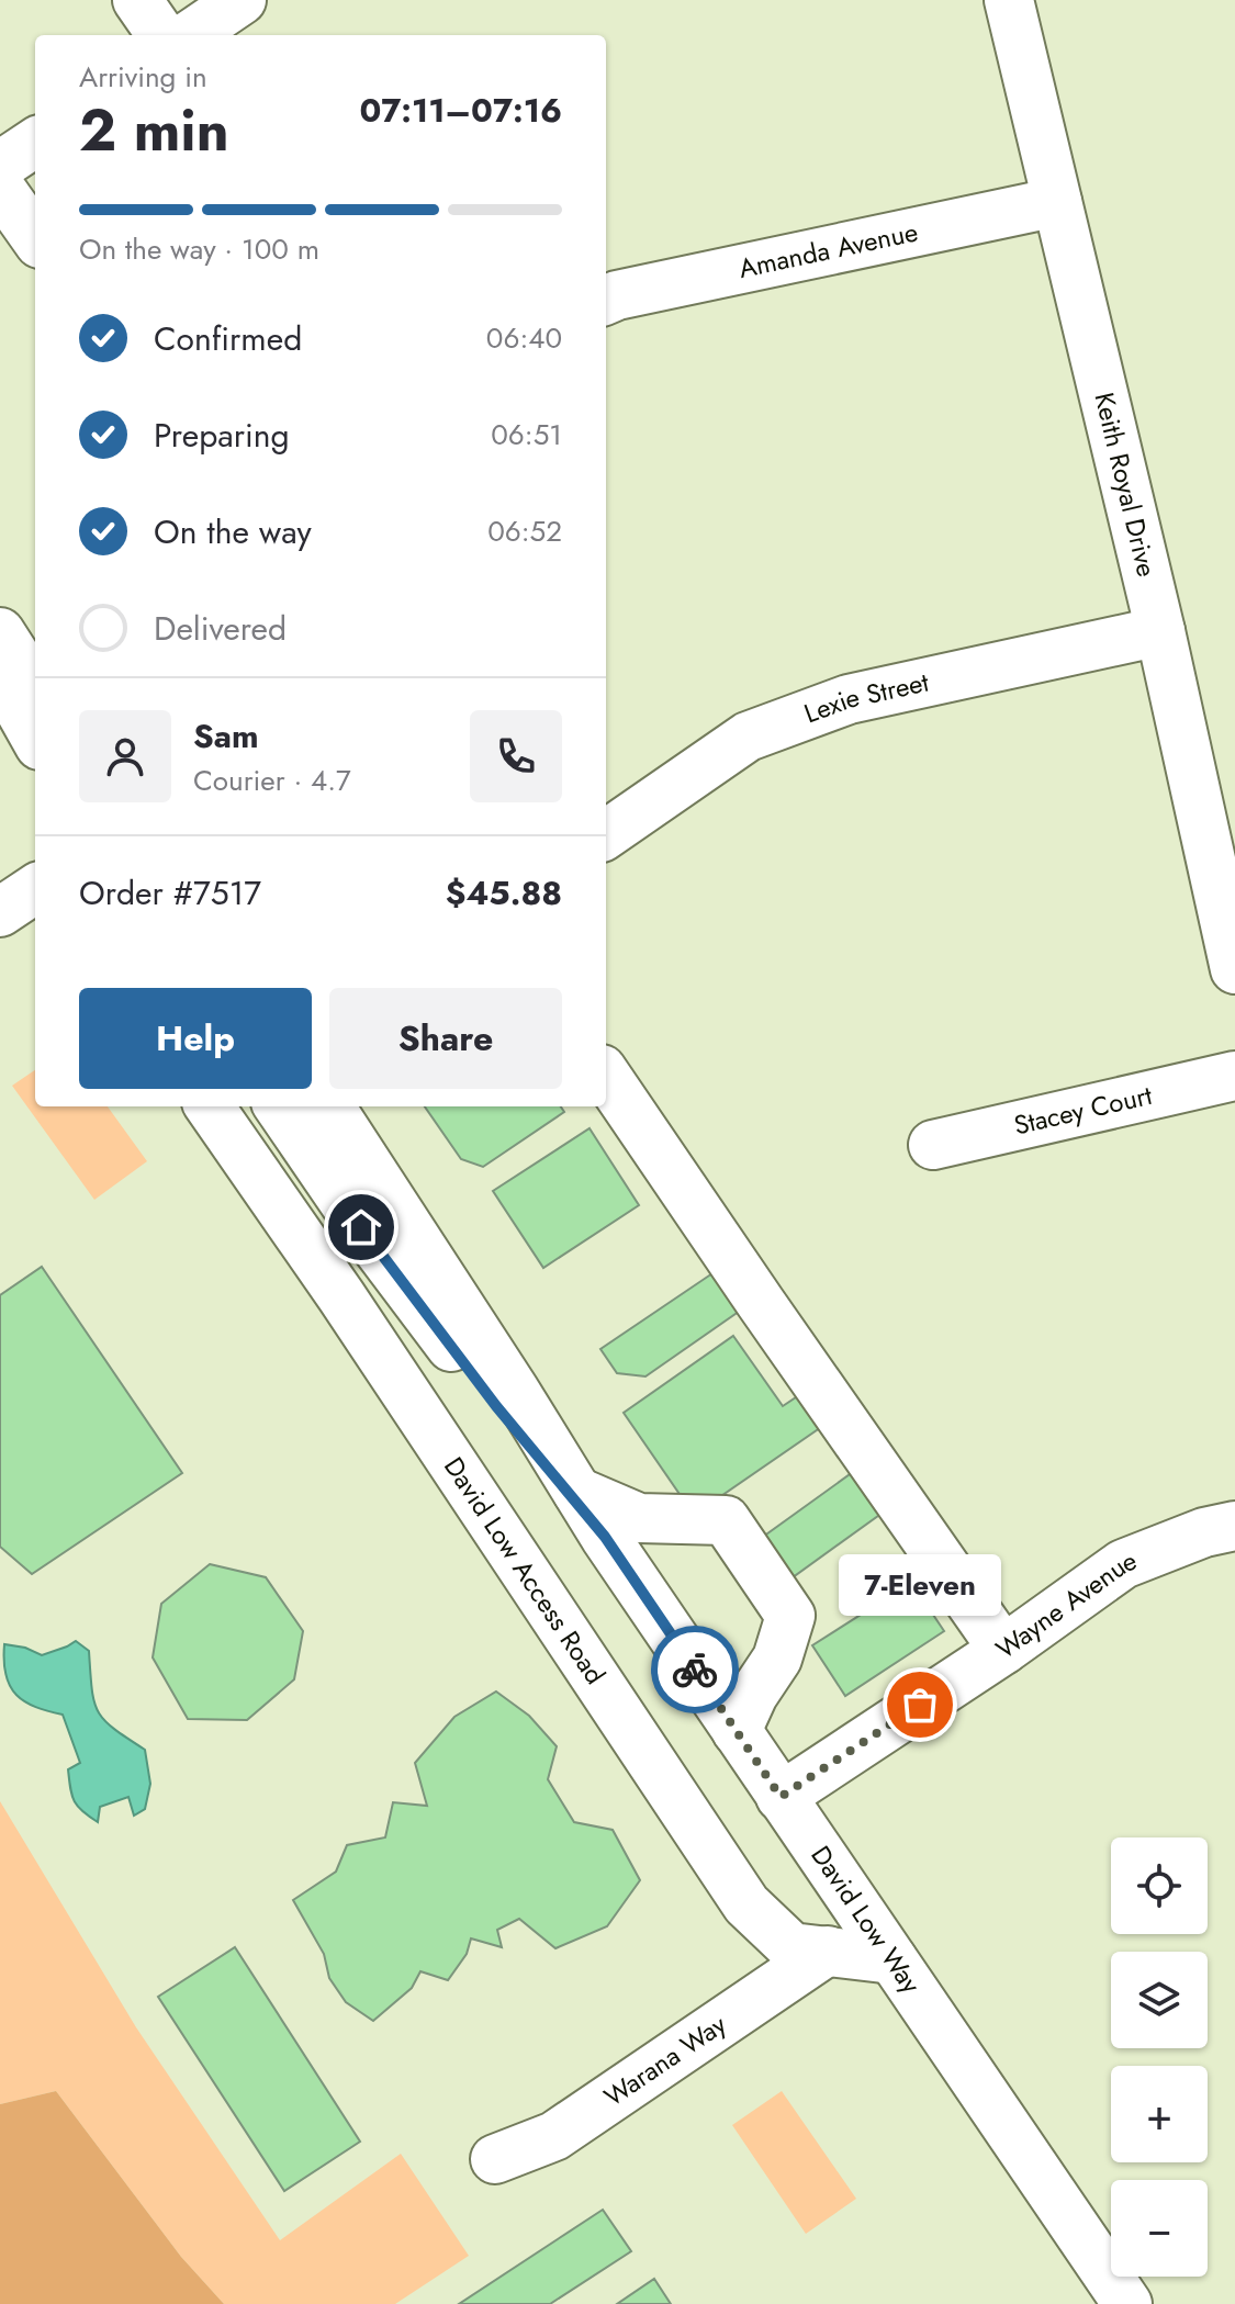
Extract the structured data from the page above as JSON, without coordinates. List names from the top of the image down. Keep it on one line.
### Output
{"streets":{"street":["Amanda Avenue","Keith Royal Drive","Lexie Street","Stacey Court","David Low Access Road","Wayne Avenue","David Low Way","Warana Way"]},"crossings":[["Amanda Avenue","Keith Royal Drive"],["Keith Royal Drive","Lexie Street"],["David Low Access Road","David Low Way"],["David Low Access Road","Warana Way"],["Wayne Avenue","David Low Way"]],"places":["7-Eleven"],"page":{"heading":["2 min","Arriving in","07:11–07:16"],"panel":["Sam","Courier · 4.7","Order #7517","$45.88"],"bar":"On the way · 100 m","list":[["Confirmed","06:40"],["Preparing","06:51"],["On the way","06:52"],"Delivered"],"buttons":["Help","Share"],"bubble":"7-Eleven","map_buttons":["+","−"]}}
